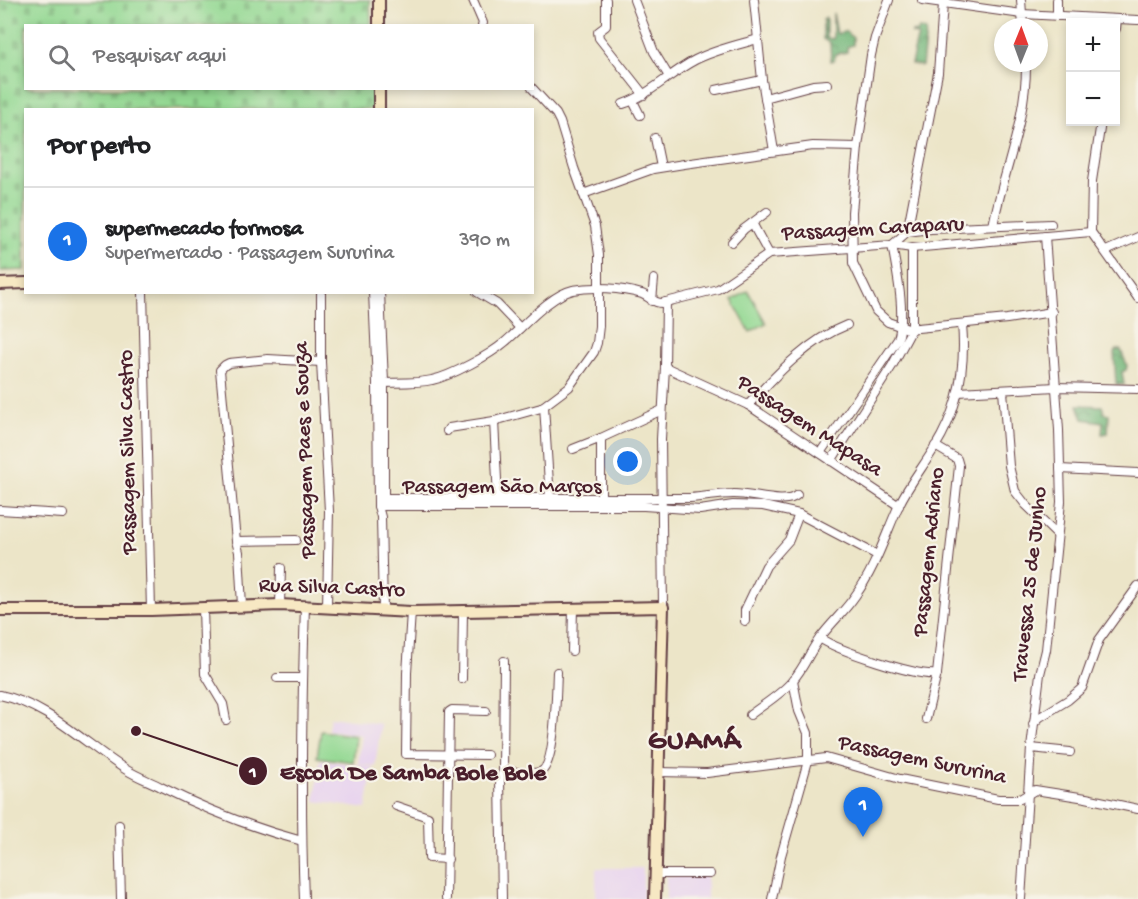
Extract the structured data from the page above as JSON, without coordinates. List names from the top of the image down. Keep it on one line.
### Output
{"streets":{"street":["Passagem Caraparu","Passagem Mapasa","Passagem Paes e Souza","Passagem Silva Castro","Passagem São Marços","Passagem Adriano","Travessa 25 de Junho","Rua Silva Castro","Passagem Sururina"]},"crossings":[["Passagem Caraparu","Travessa 25 de Junho"],["Passagem Paes e Souza","Rua Silva Castro"],["Passagem Silva Castro","Rua Silva Castro"],["Travessa 25 de Junho","Passagem Sururina"]],"districts":["GUAMÁ"],"places":["Escola De Samba Bole Bole"],"north":"top","page":{"map_buttons":["+","−"],"search":"Pesquisar aqui","heading":"Por perto","list":[{"mark":"1","name":"supermecado formosa","note":"Supermercado · Passagem Sururina","value":"390 m"}],"pins":"1"}}
